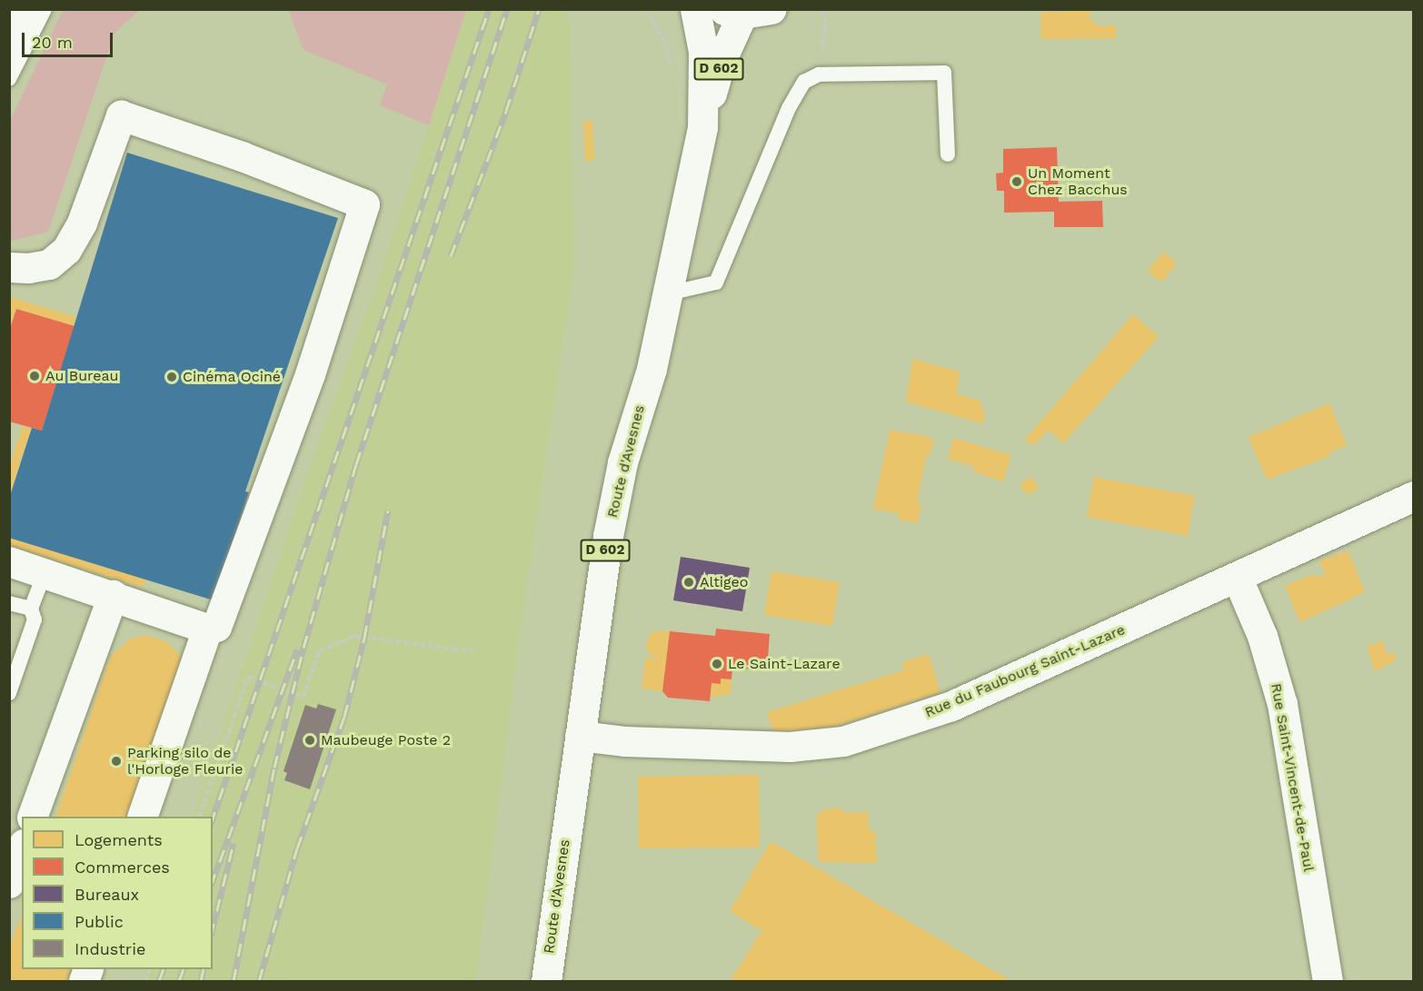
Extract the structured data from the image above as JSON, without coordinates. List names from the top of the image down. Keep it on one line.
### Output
{"streets":{"street":["D 602","Route d'Avesnes","Rue du Faubourg Saint-Lazare","Rue Saint-Vincent-de-Paul"]},"crossings":[["D 602","Route d'Avesnes"],["Route d'Avesnes","Rue du Faubourg Saint-Lazare"],["Rue du Faubourg Saint-Lazare","Rue Saint-Vincent-de-Paul"]],"places":["Un Moment Chez Bacchus","Au Bureau","Cinéma Ociné","Altigeo","Le Saint-Lazare","Maubeuge Poste 2","Parking silo de l'Horloge Fleurie"],"legend":["Logements","Commerces","Bureaux","Public","Industrie"],"scale_bar":"20 m"}
